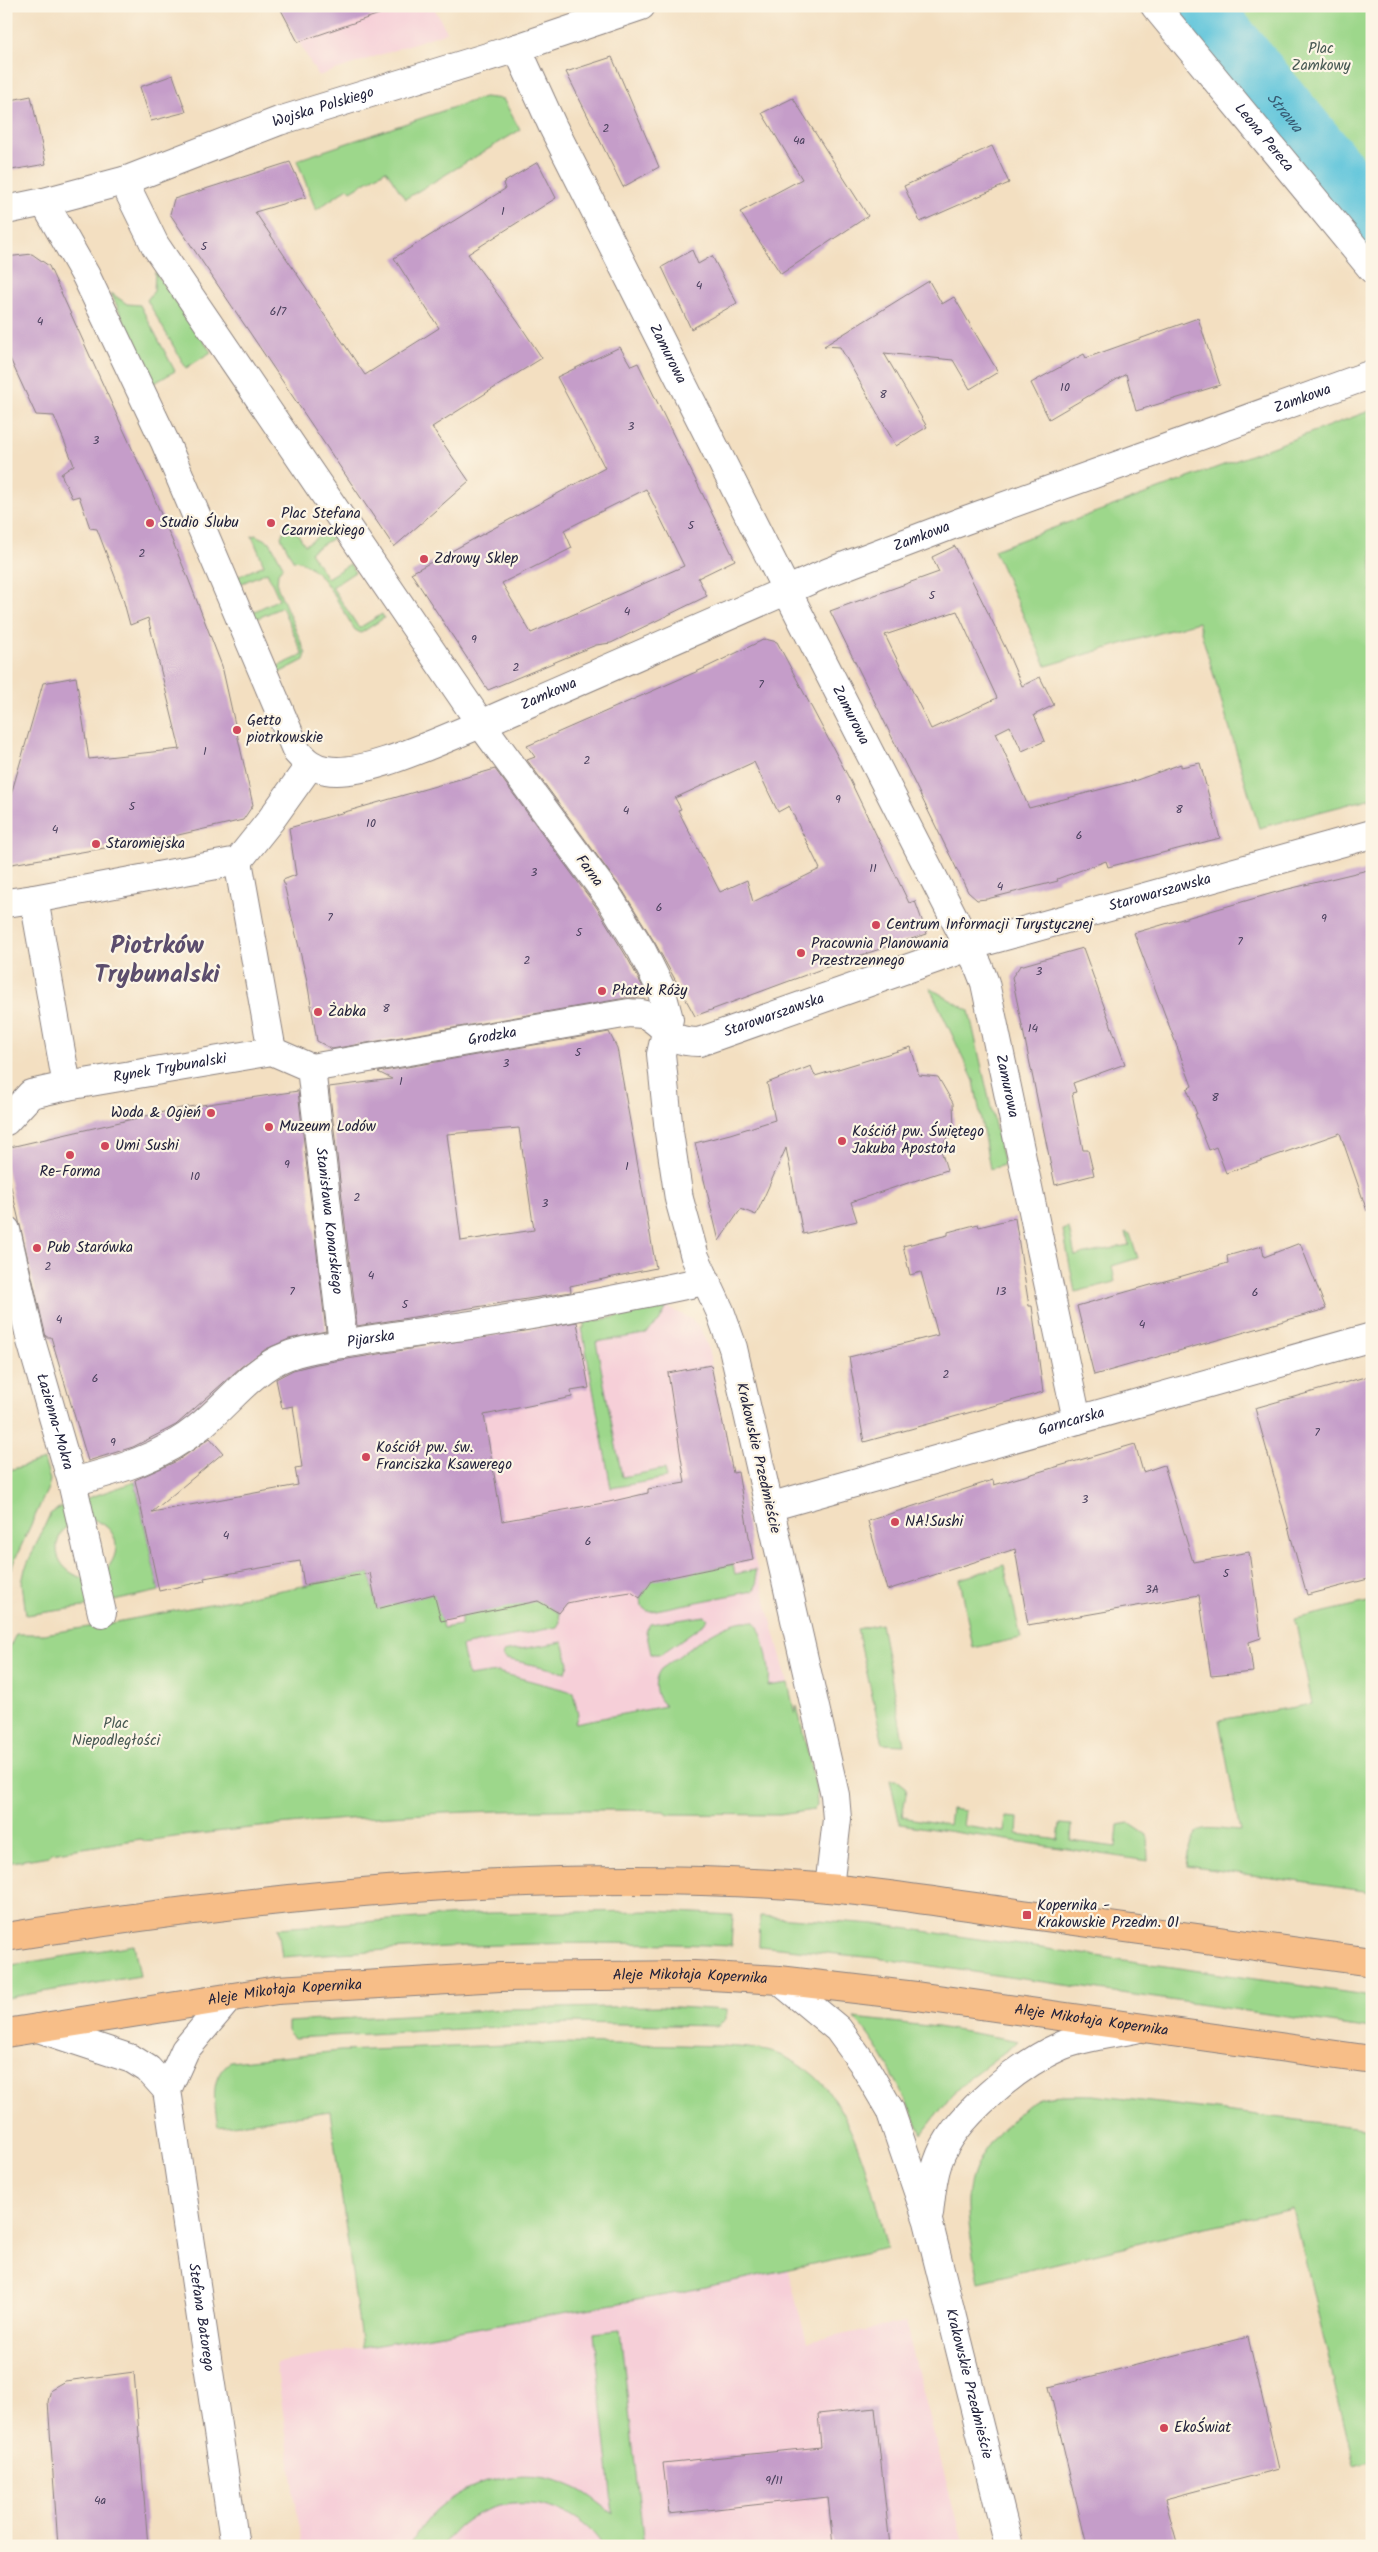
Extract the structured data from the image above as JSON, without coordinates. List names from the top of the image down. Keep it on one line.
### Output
{"streets":{"main road":["Aleje Mikołaja Kopernika"],"street":["Wojska Polskiego","Leona Pereca","Zamurowa","Zamkowa","Farna","Starowarszawska","Grodzka","Rynek Trybunalski","Stanisława Konarskiego","Pijarska","Łazienna-Mokra","Garncarska","Krakowskie Przedmieście","Stefana Batorego"]},"crossings":[["Wojska Polskiego","Zamurowa"],["Zamurowa","Zamkowa"],["Zamurowa","Starowarszawska"],["Zamurowa","Garncarska"],["Zamkowa","Farna"],["Farna","Starowarszawska"],["Farna","Grodzka"],["Farna","Krakowskie Przedmieście"],["Starowarszawska","Grodzka"],["Starowarszawska","Krakowskie Przedmieście"],["Grodzka","Stanisława Konarskiego"],["Grodzka","Krakowskie Przedmieście"],["Stanisława Konarskiego","Pijarska"],["Pijarska","Łazienna-Mokra"],["Pijarska","Krakowskie Przedmieście"],["Garncarska","Krakowskie Przedmieście"],["Krakowskie Przedmieście","Aleje Mikołaja Kopernika"]],"districts":["Piotrków Trybunalski"],"water":["Strawa"],"parks":["Plac Zamkowy","Plac Niepodległości"],"places":{"other":["Studio Ślubu","Plac Stefana Czarnieckiego","Zdrowy Sklep","Getto piotrkowskie","Staromiejska","Centrum Informacji Turystycznej","Pracownia Planowania Przestrzennego","Płatek Róży","Żabka","Woda & Ogień","Muzeum Lodów","Kościół pw. Świętego Jakuba Apostoła","Umi Sushi","Re-Forma","Pub Starówka","Kościół pw. św. Franciszka Ksawerego","NA!Sushi","EkoŚwiat"],"transit":["Kopernika - Krakowskie Przedm. 01"]},"house_numbers":["2","4a","1","5","4","6/7","4","10","8","3","3","5","2","5","4","9","2","7","1","2","9","5","8","4","10","4","6","11","3","4","6","7","9","5","7","2","3","8","14","5","3","1","8","9","1","10","2","3","2","4","7","13","6","5","4","4","2","6","7","9","3","4","6","5","3A","9/11","4a"]}
